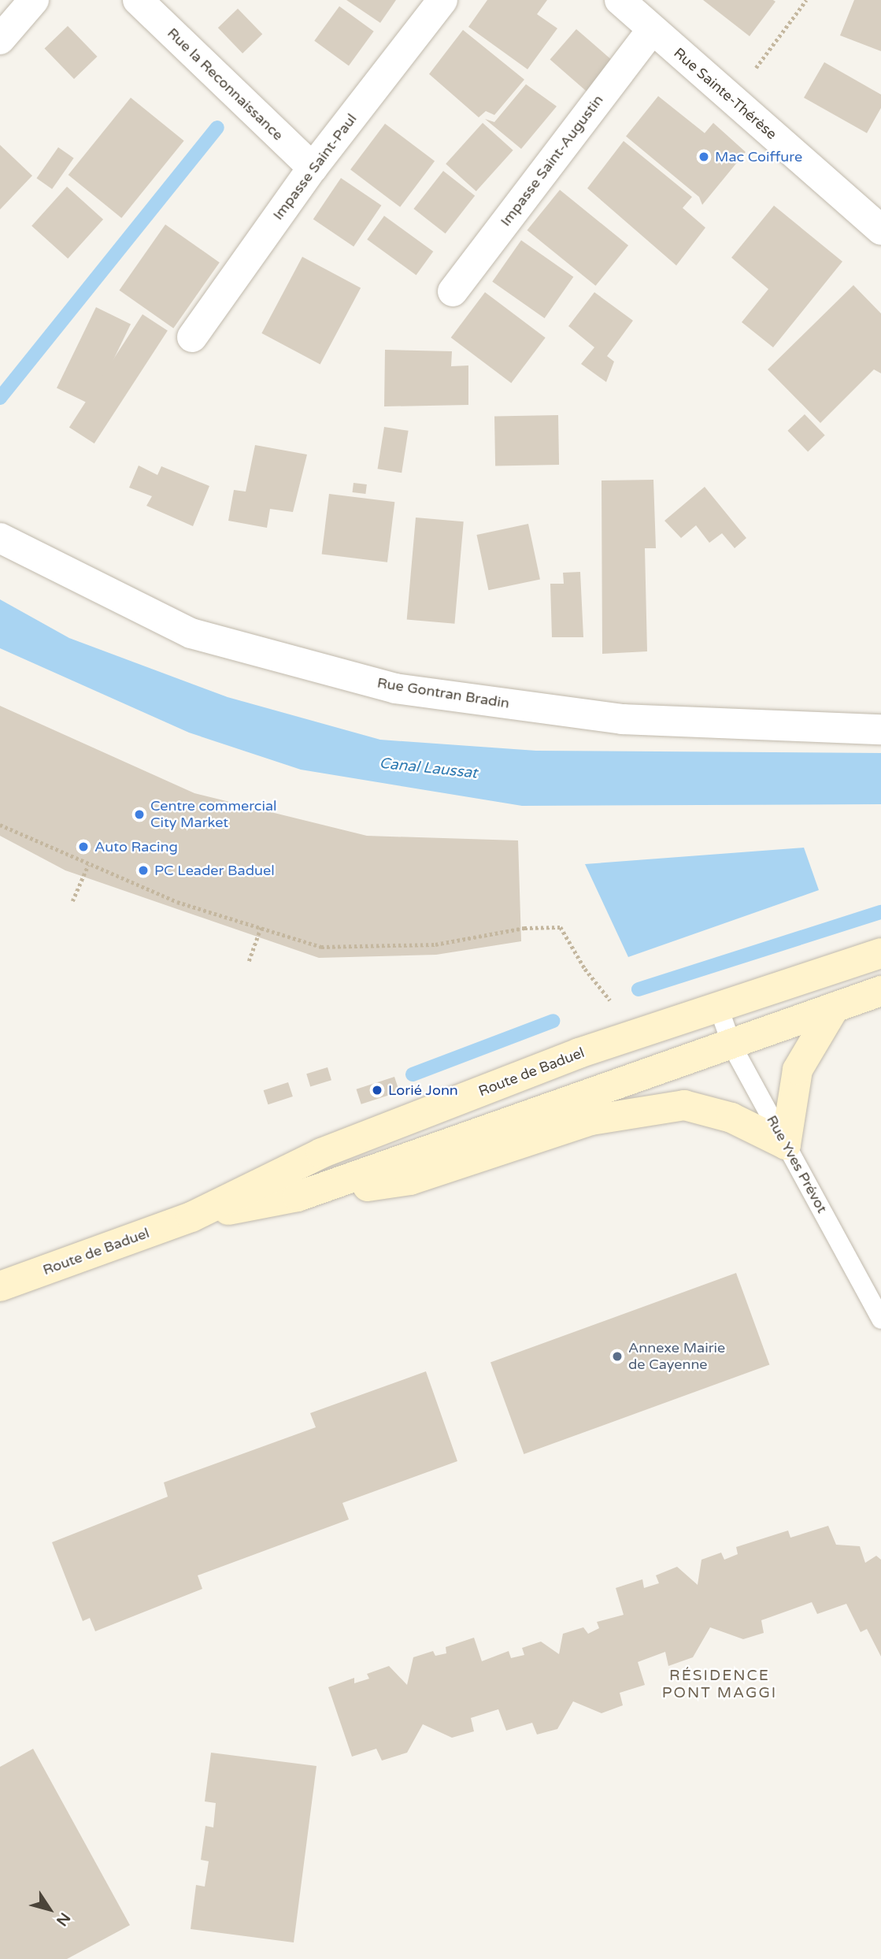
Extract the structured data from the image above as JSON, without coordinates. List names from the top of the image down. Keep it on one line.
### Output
{"streets":{"main road":["Route de Baduel"],"street":["Rue la Reconnaissance","Rue Sainte-Thérèse","Impasse Saint-Augustin","Impasse Saint-Paul","Rue Gontran Bradin"],"lane":["Rue Yves Prévot"]},"crossings":[["Rue la Reconnaissance","Impasse Saint-Paul"],["Rue Sainte-Thérèse","Impasse Saint-Augustin"],["Route de Baduel","Rue Yves Prévot"]],"districts":["RÉSIDENCE PONT MAGGI"],"water":["Canal Laussat"],"places":["Mac Coiffure","Centre commercial City Market","Auto Racing","PC Leader Baduel","Lorié Jonn","Annexe Mairie de Cayenne"],"north":"bottom right"}
